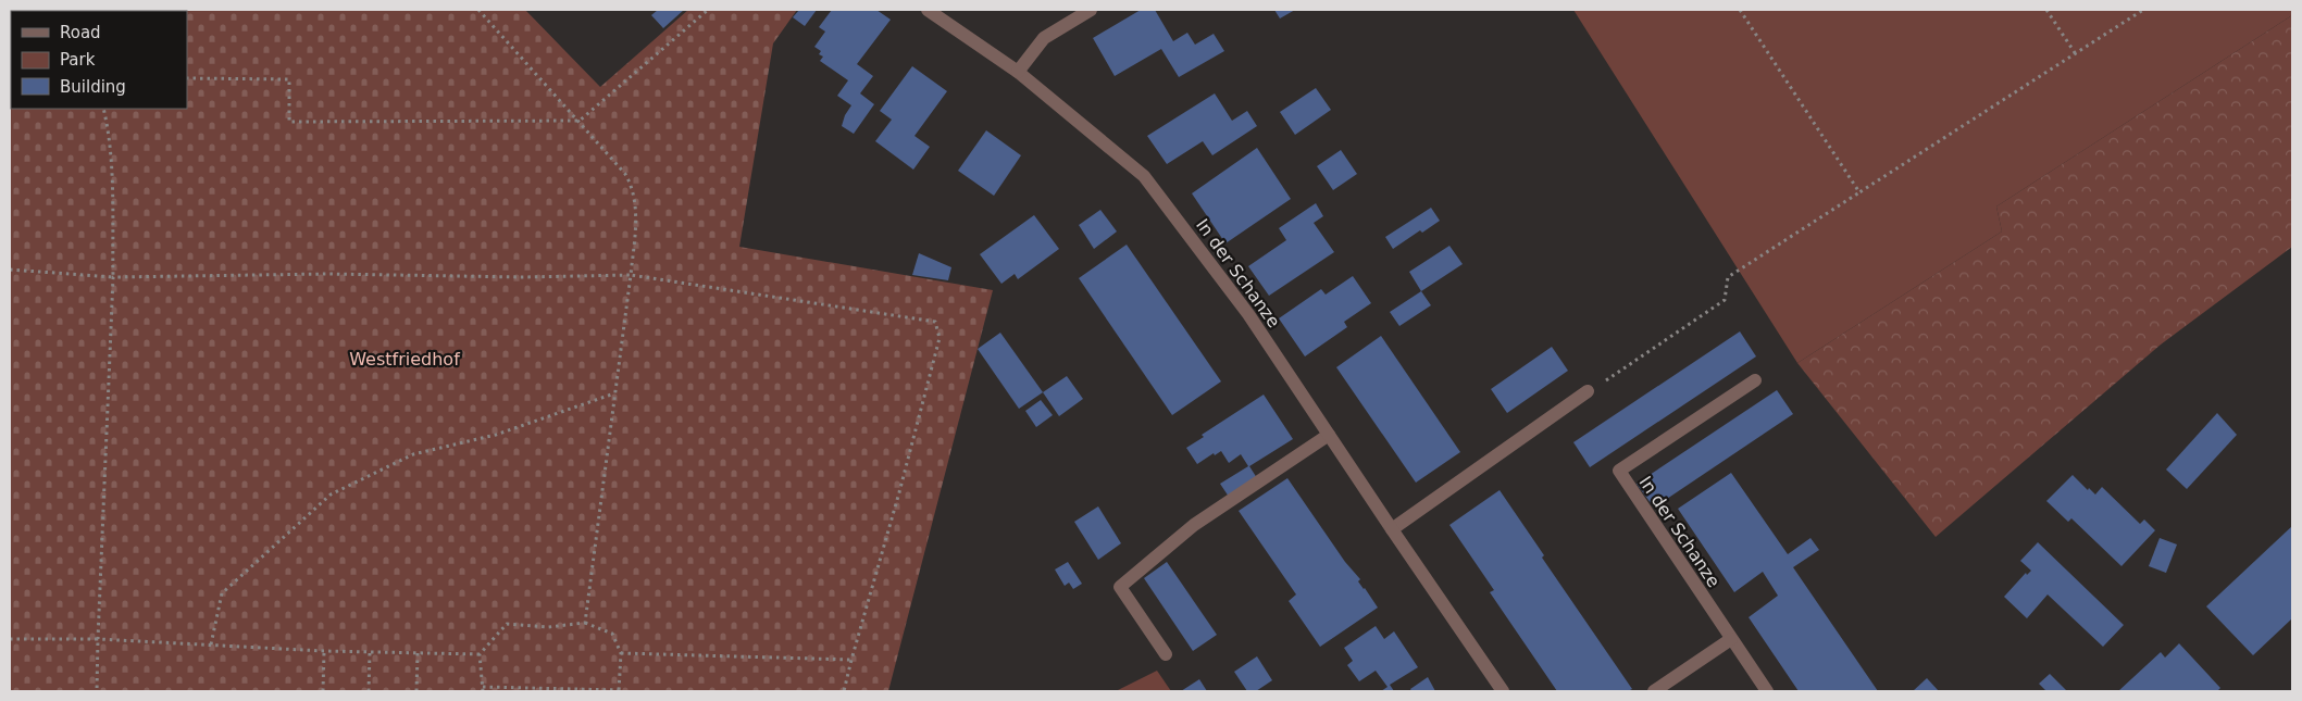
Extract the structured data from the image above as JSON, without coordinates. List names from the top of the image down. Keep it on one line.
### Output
{"streets":{"street":["In der Schanze"]},"parks":["Westfriedhof"],"legend":["Road","Park","Building"]}
